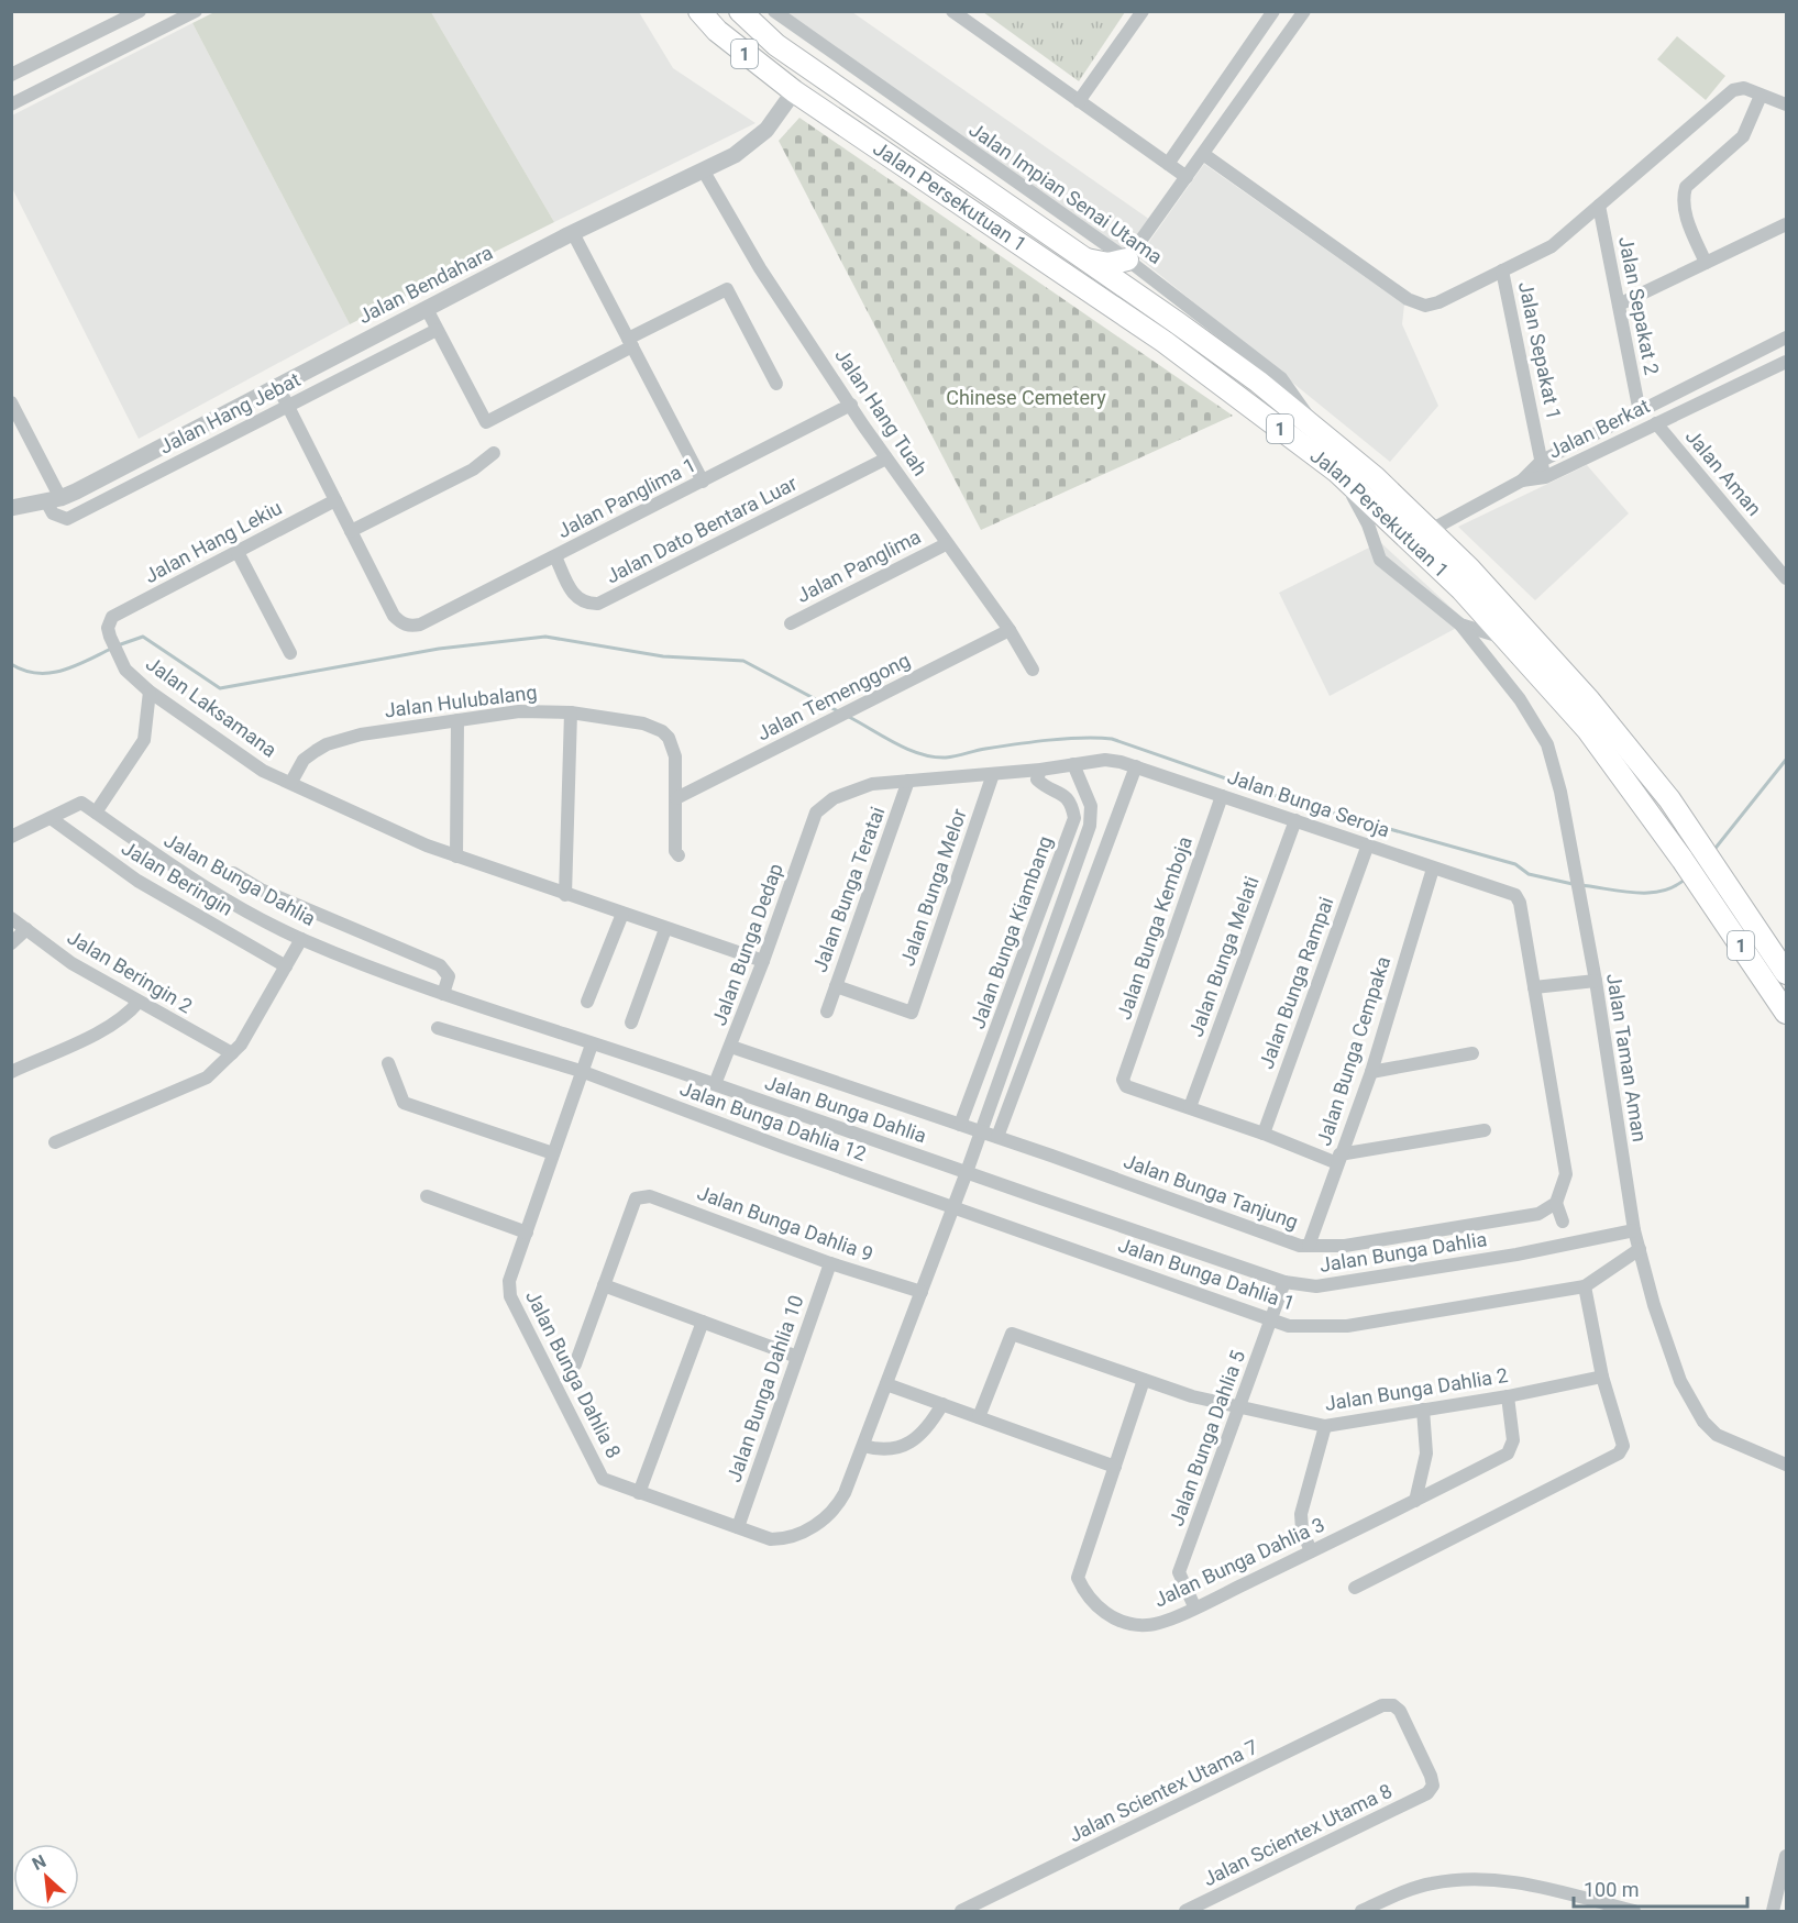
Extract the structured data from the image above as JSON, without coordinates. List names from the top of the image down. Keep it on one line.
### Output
{"streets":{"highway":["1","Jalan Persekutuan 1"],"street":["Jalan Impian Senai Utama","Jalan Bendahara","Jalan Sepakat 2","Jalan Sepakat 1","Jalan Hang Tuah","Jalan Hang Jebat","Jalan Berkat","Jalan Aman","Jalan Panglima 1","Jalan Dato Bentara Luar","Jalan Hang Lekiu","Jalan Panglima","Jalan Temenggong","Jalan Hulubalang","Jalan Laksamana","Jalan Bunga Seroja","Jalan Beringin","Jalan Bunga Dahlia","Jalan Bunga Melor","Jalan Bunga Teratai","Jalan Bunga Kemboja","Jalan Bunga Kiambang","Jalan Bunga Dedap","Jalan Bunga Melati","Jalan Beringin 2","Jalan Bunga Rampai","Jalan Bunga Cempaka","Jalan Taman Aman","Jalan Bunga Dahlia 12","Jalan Bunga Tanjung","Jalan Bunga Dahlia 9","Jalan Bunga Dahlia 1","Jalan Bunga Dahlia 8","Jalan Bunga Dahlia 10","Jalan Bunga Dahlia 2","Jalan Bunga Dahlia 5","Jalan Bunga Dahlia 3","Jalan Scientex Utama 7","Jalan Scientex Utama 8"]},"crossings":[["Jalan Impian Senai Utama","Jalan Persekutuan 1"],["Jalan Persekutuan 1","Jalan Bendahara"],["Jalan Persekutuan 1","Jalan Berkat"],["Jalan Bendahara","Jalan Hang Tuah"],["Jalan Bendahara","Jalan Hang Jebat"],["Jalan Sepakat 1","Jalan Berkat"],["Jalan Hang Tuah","Jalan Panglima 1"],["Jalan Hang Tuah","Jalan Dato Bentara Luar"],["Jalan Hang Tuah","Jalan Panglima"],["Jalan Hang Tuah","Jalan Temenggong"],["Jalan Berkat","Jalan Aman"],["Jalan Panglima 1","Jalan Dato Bentara Luar"],["Jalan Hang Lekiu","Jalan Laksamana"],["Jalan Temenggong","Jalan Hulubalang"],["Jalan Hulubalang","Jalan Laksamana"],["Jalan Laksamana","Jalan Bunga Dedap"],["Jalan Bunga Seroja","Jalan Bunga Melor"],["Jalan Bunga Seroja","Jalan Bunga Teratai"],["Jalan Bunga Seroja","Jalan Bunga Kemboja"],["Jalan Bunga Seroja","Jalan Bunga Kiambang"],["Jalan Bunga Seroja","Jalan Bunga Dedap"],["Jalan Bunga Seroja","Jalan Bunga Melati"],["Jalan Bunga Seroja","Jalan Bunga Rampai"],["Jalan Bunga Seroja","Jalan Bunga Cempaka"],["Jalan Bunga Seroja","Jalan Bunga Tanjung"],["Jalan Bunga Seroja","Jalan Bunga Dahlia 8"],["Jalan Bunga Dahlia","Jalan Bunga Dedap"],["Jalan Bunga Dahlia","Jalan Taman Aman"],["Jalan Bunga Dahlia","Jalan Bunga Dahlia 8"],["Jalan Bunga Dahlia","Jalan Bunga Dahlia 5"],["Jalan Bunga Melor","Jalan Bunga Teratai"],["Jalan Bunga Kemboja","Jalan Bunga Melati"],["Jalan Bunga Kiambang","Jalan Bunga Tanjung"],["Jalan Bunga Dedap","Jalan Bunga Tanjung"],["Jalan Bunga Cempaka","Jalan Bunga Tanjung"],["Jalan Taman Aman","Jalan Bunga Dahlia 1"],["Jalan Bunga Dahlia 12","Jalan Bunga Dahlia 1"],["Jalan Bunga Dahlia 12","Jalan Bunga Dahlia 8"],["Jalan Bunga Tanjung","Jalan Bunga Dahlia 8"],["Jalan Bunga Dahlia 9","Jalan Bunga Dahlia 8"],["Jalan Bunga Dahlia 9","Jalan Bunga Dahlia 10"],["Jalan Bunga Dahlia 1","Jalan Bunga Dahlia 8"],["Jalan Bunga Dahlia 1","Jalan Bunga Dahlia 5"],["Jalan Bunga Dahlia 8","Jalan Bunga Dahlia 10"],["Jalan Bunga Dahlia 2","Jalan Bunga Dahlia 5"],["Jalan Bunga Dahlia 2","Jalan Bunga Dahlia 3"],["Jalan Bunga Dahlia 5","Jalan Bunga Dahlia 3"],["Jalan Scientex Utama 7","Jalan Scientex Utama 8"]],"parks":["Chinese Cemetery"],"scale_bar":"100 m","north":"top left"}
